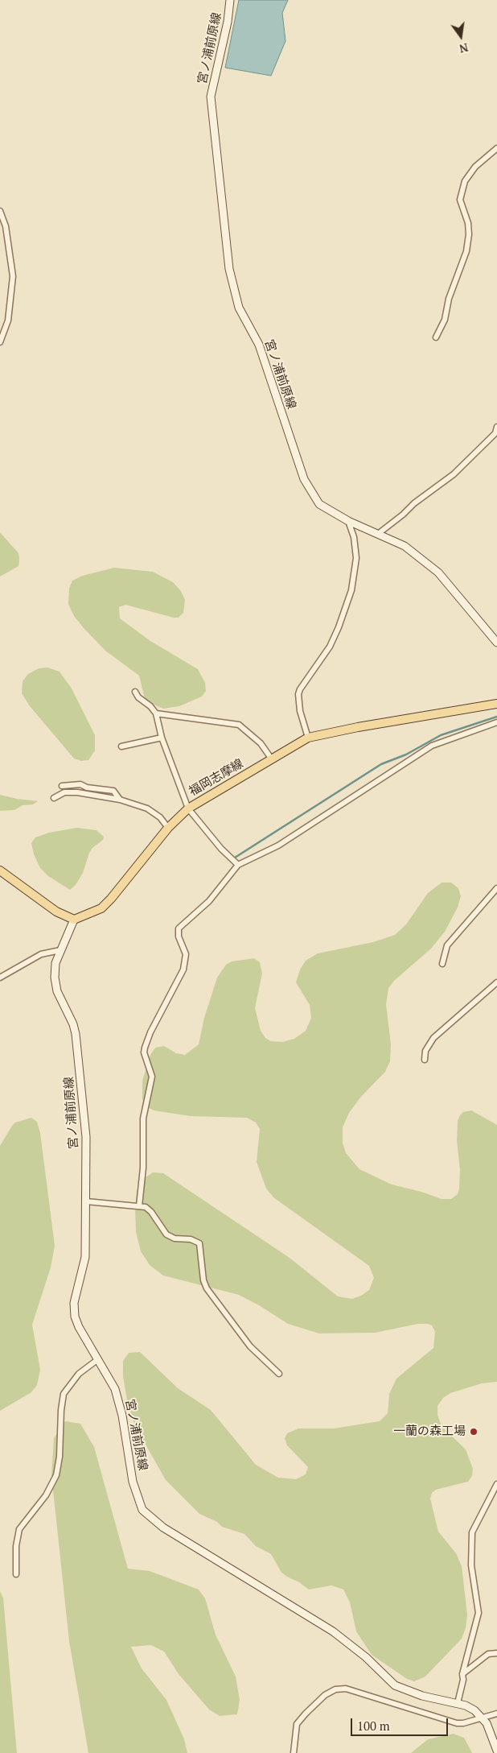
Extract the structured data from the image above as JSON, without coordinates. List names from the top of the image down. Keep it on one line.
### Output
{"streets":{"main road":["宮ノ浦前原線","福岡志摩線"]},"crossings":[["宮ノ浦前原線","福岡志摩線"]],"places":["一蘭の森工場"],"scale_bar":"100 m","north":"bottom"}
